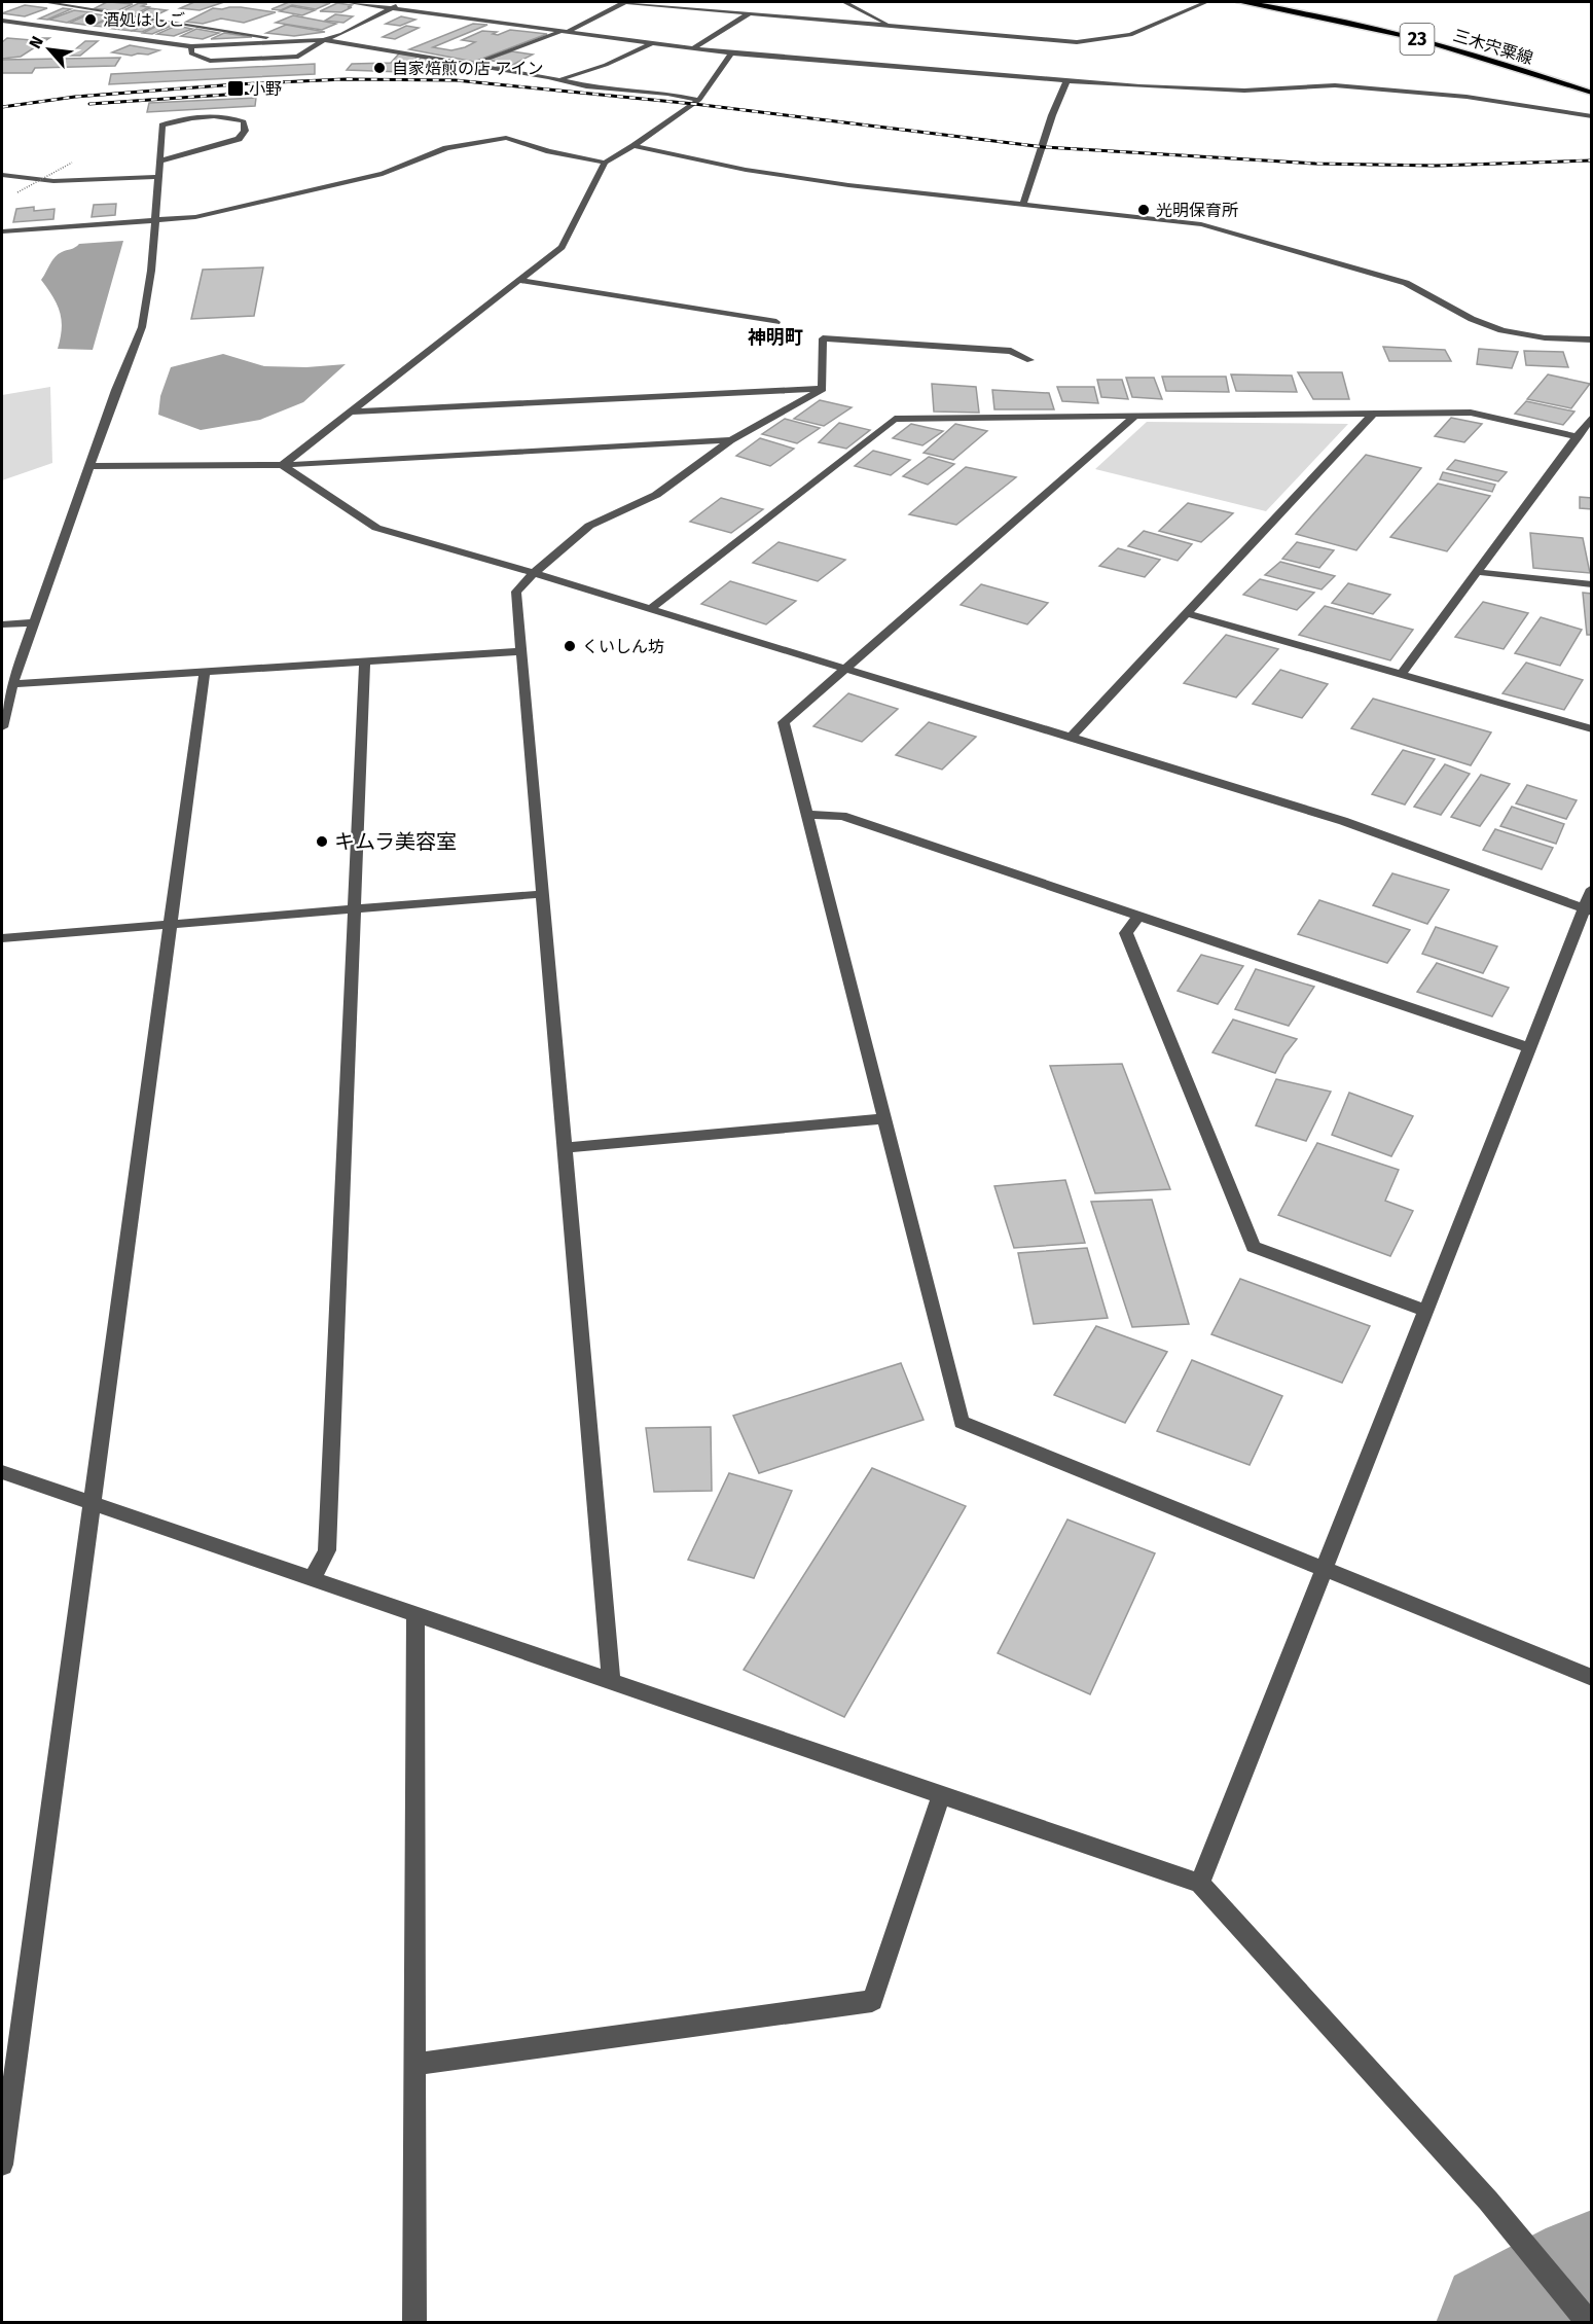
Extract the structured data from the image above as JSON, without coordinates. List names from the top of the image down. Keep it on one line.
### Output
{"streets":{"main road":["23","三木宍粟線"]},"districts":["神明町"],"places":{"other":["酒処はしご","自家焙煎の店 アイン","光明保育所","くいしん坊","キムラ美容室"],"transit":["小野"]},"north":"top left"}
